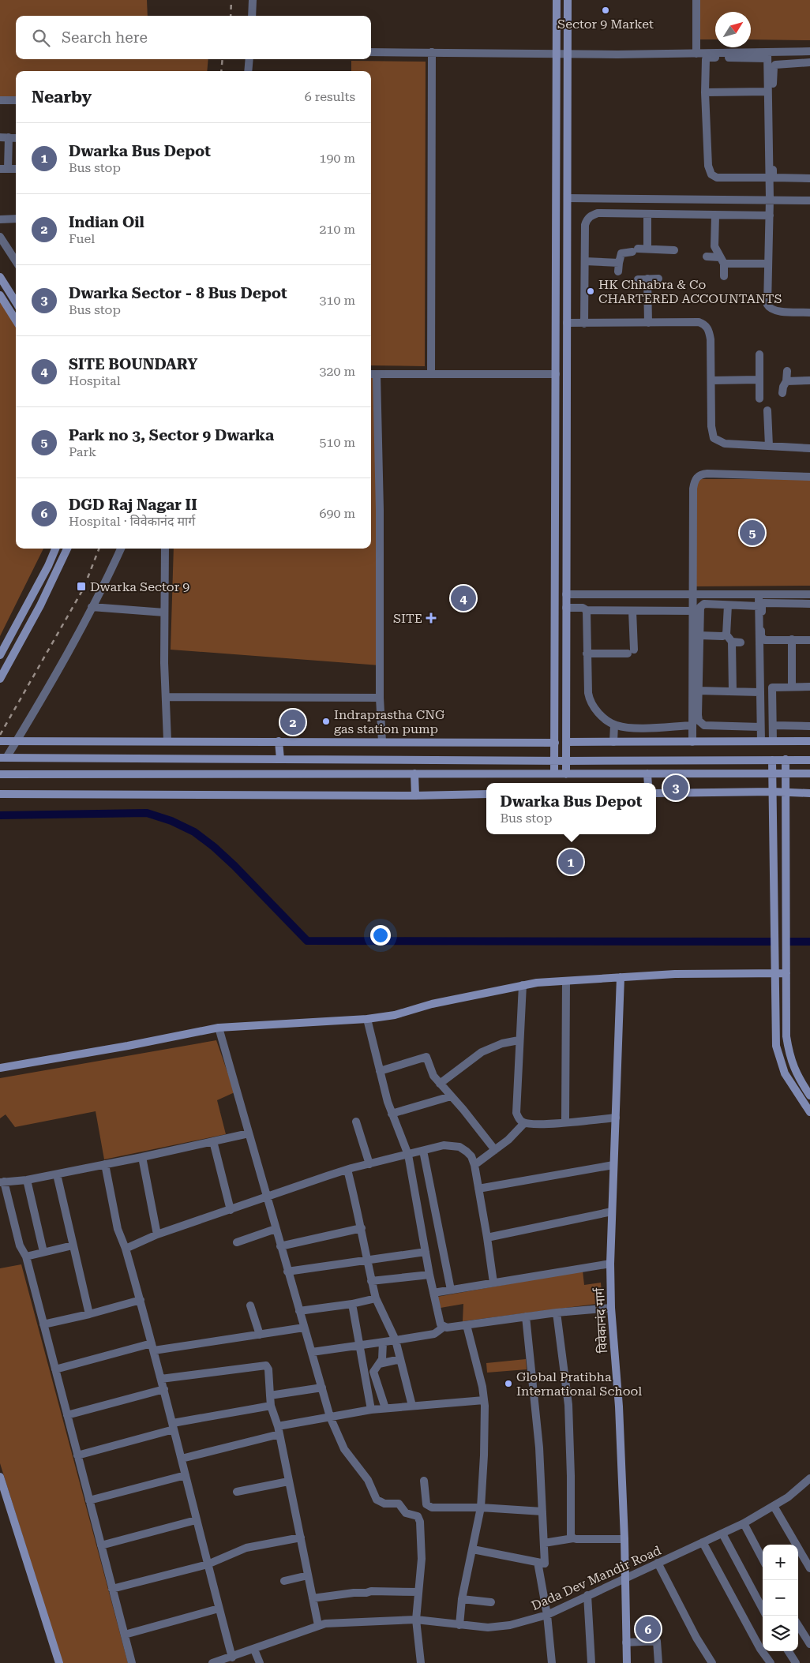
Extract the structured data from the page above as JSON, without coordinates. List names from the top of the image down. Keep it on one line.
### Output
{"streets":{"street":["विवेकानंद मार्ग","Dada Dev Mandir Road"]},"crossings":[["विवेकानंद मार्ग","Dada Dev Mandir Road"]],"places":{"other":["Sector 9 Market","HK Chhabra & Co CHARTERED ACCOUNTANTS","Indraprastha CNG gas station pump","Global Pratibha International School"],"transit":["Dwarka Sector 9"],"health":["SITE"]},"north":"top right","page":{"search":"Search here","heading":["Nearby","6 results"],"list":[{"mark":"1","name":"Dwarka Bus Depot","note":"Bus stop","value":"190 m"},{"mark":"2","name":"Indian Oil","note":"Fuel","value":"210 m"},{"mark":"3","name":"Dwarka Sector - 8 Bus Depot","note":"Bus stop","value":"310 m"},{"mark":"4","name":"SITE BOUNDARY","note":"Hospital","value":"320 m"},{"mark":"5","name":"Park no 3, Sector 9 Dwarka","note":"Park","value":"510 m"},{"mark":"6","name":"DGD Raj Nagar II","note":"Hospital · विवेकानंद मार्ग","value":"690 m"}],"pins":["5","4","2","3","1","6"],"popup":["Dwarka Bus Depot","Bus stop"],"map_buttons":["+","−"]}}
